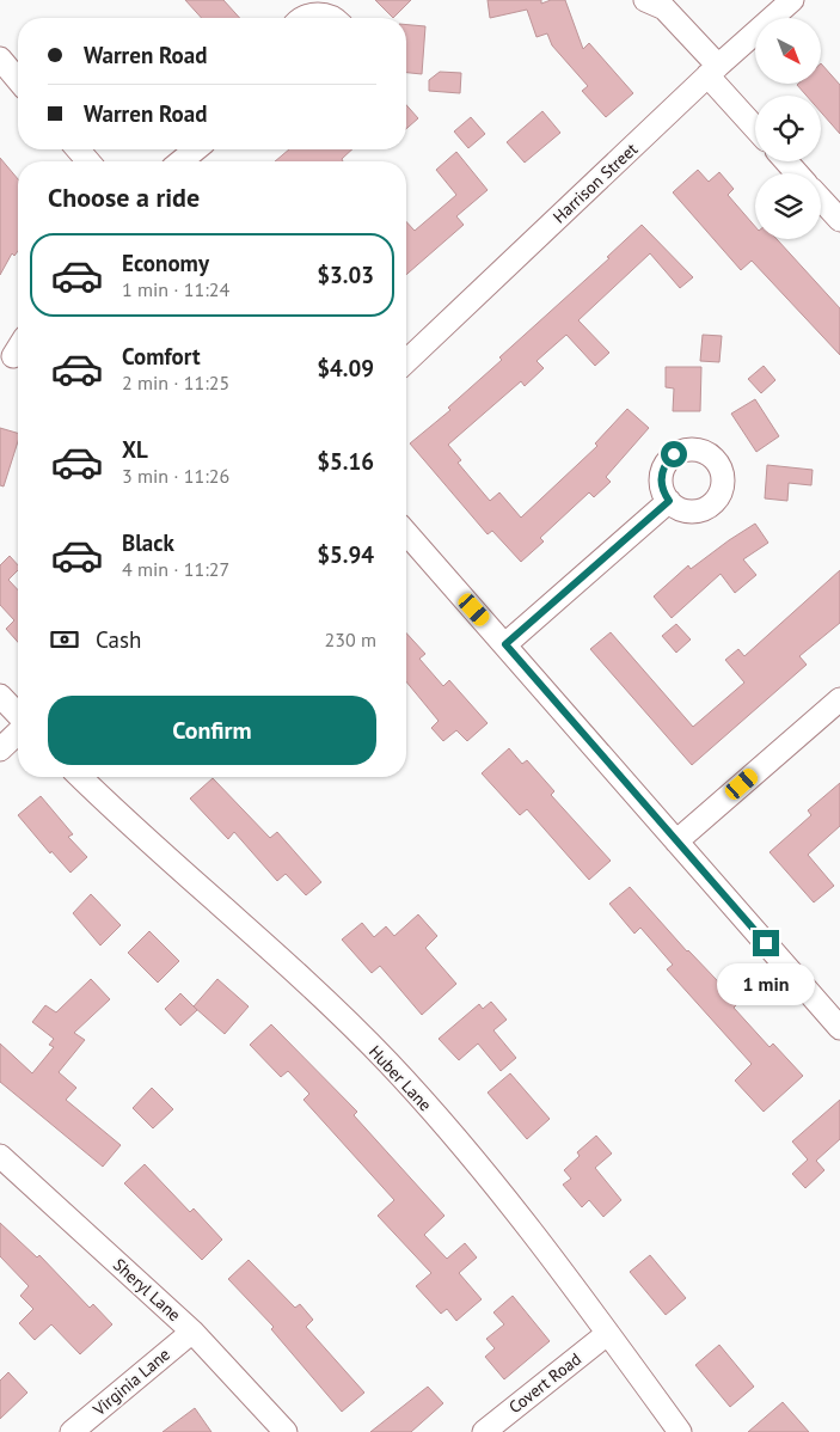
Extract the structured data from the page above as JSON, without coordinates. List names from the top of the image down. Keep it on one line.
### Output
{"streets":{"street":["Harrison Street","Huber Lane","Sheryl Lane","Virginia Lane","Covert Road"]},"crossings":[["Huber Lane","Covert Road"],["Sheryl Lane","Virginia Lane"]],"north":"bottom right","page":{"banner":["Warren Road","Warren Road"],"heading":"Choose a ride","list":[{"name":"Economy","note":"1 min · 11:24","value":"$3.03"},{"name":"Comfort","note":"2 min · 11:25","value":"$4.09"},{"name":"XL","note":"3 min · 11:26","value":"$5.16"},{"name":"Black","note":"4 min · 11:27","value":"$5.94"}],"pay":["Cash","230 m"],"buttons":"Confirm","bubble":"1 min"}}
